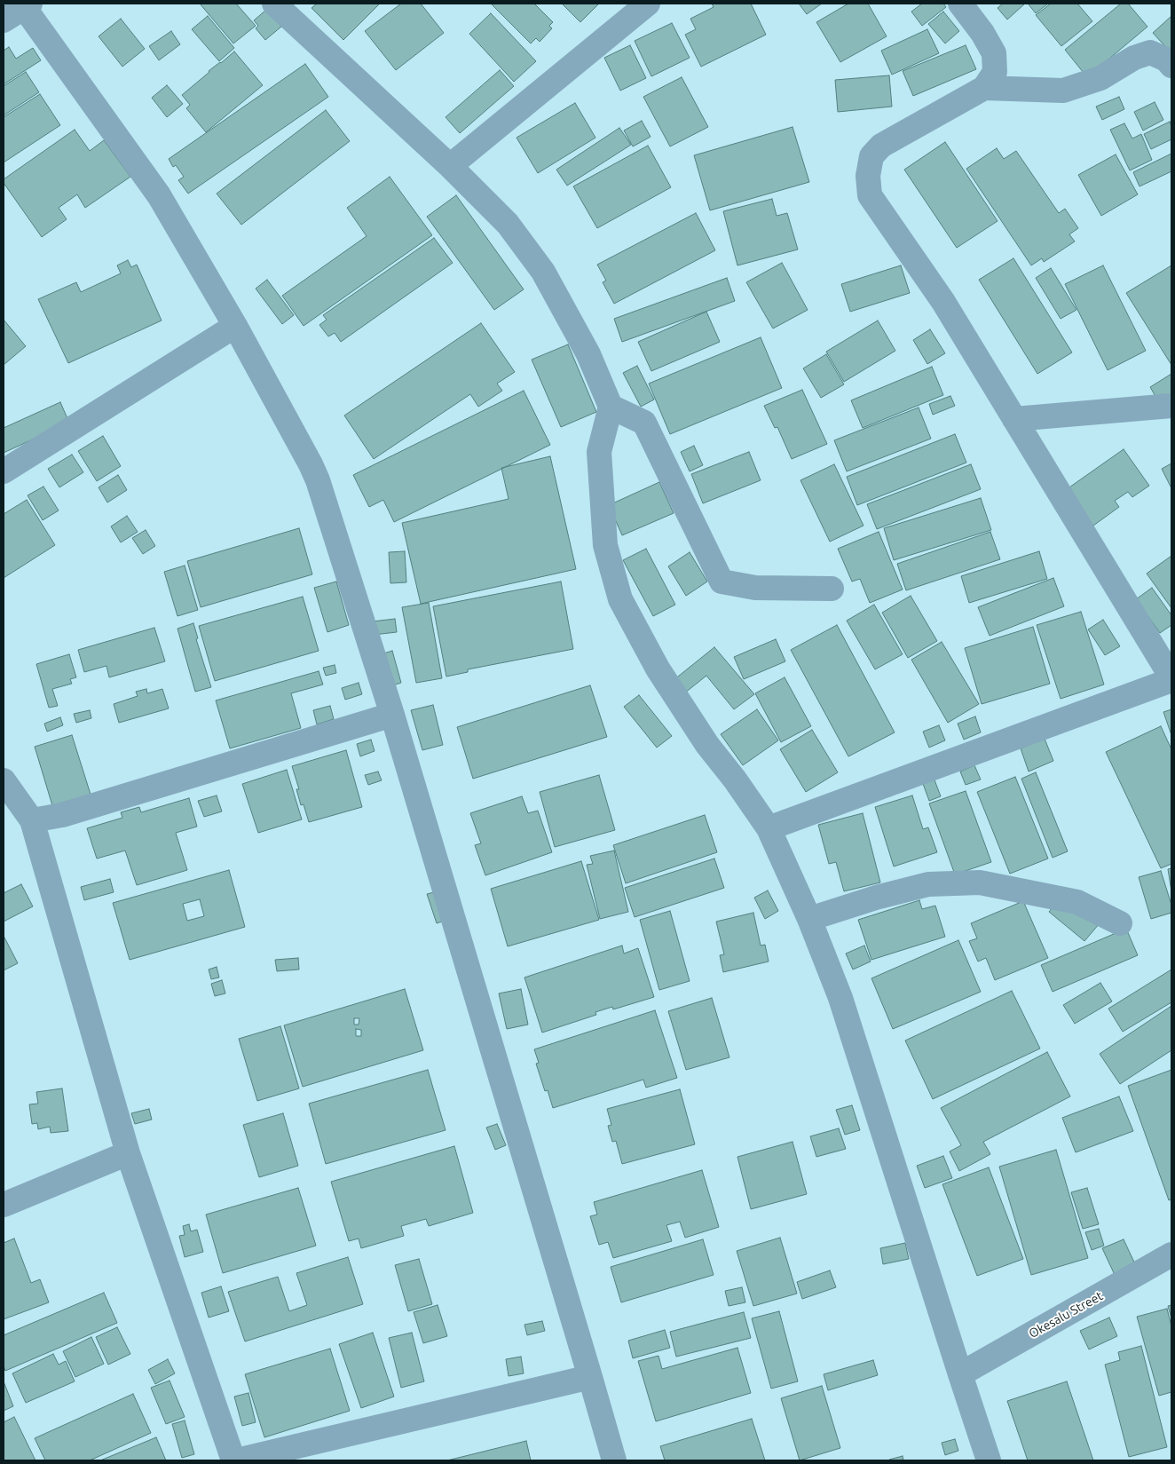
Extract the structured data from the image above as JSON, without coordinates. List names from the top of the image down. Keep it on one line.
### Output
{"streets":{"street":["Okesalu Street"]}}
